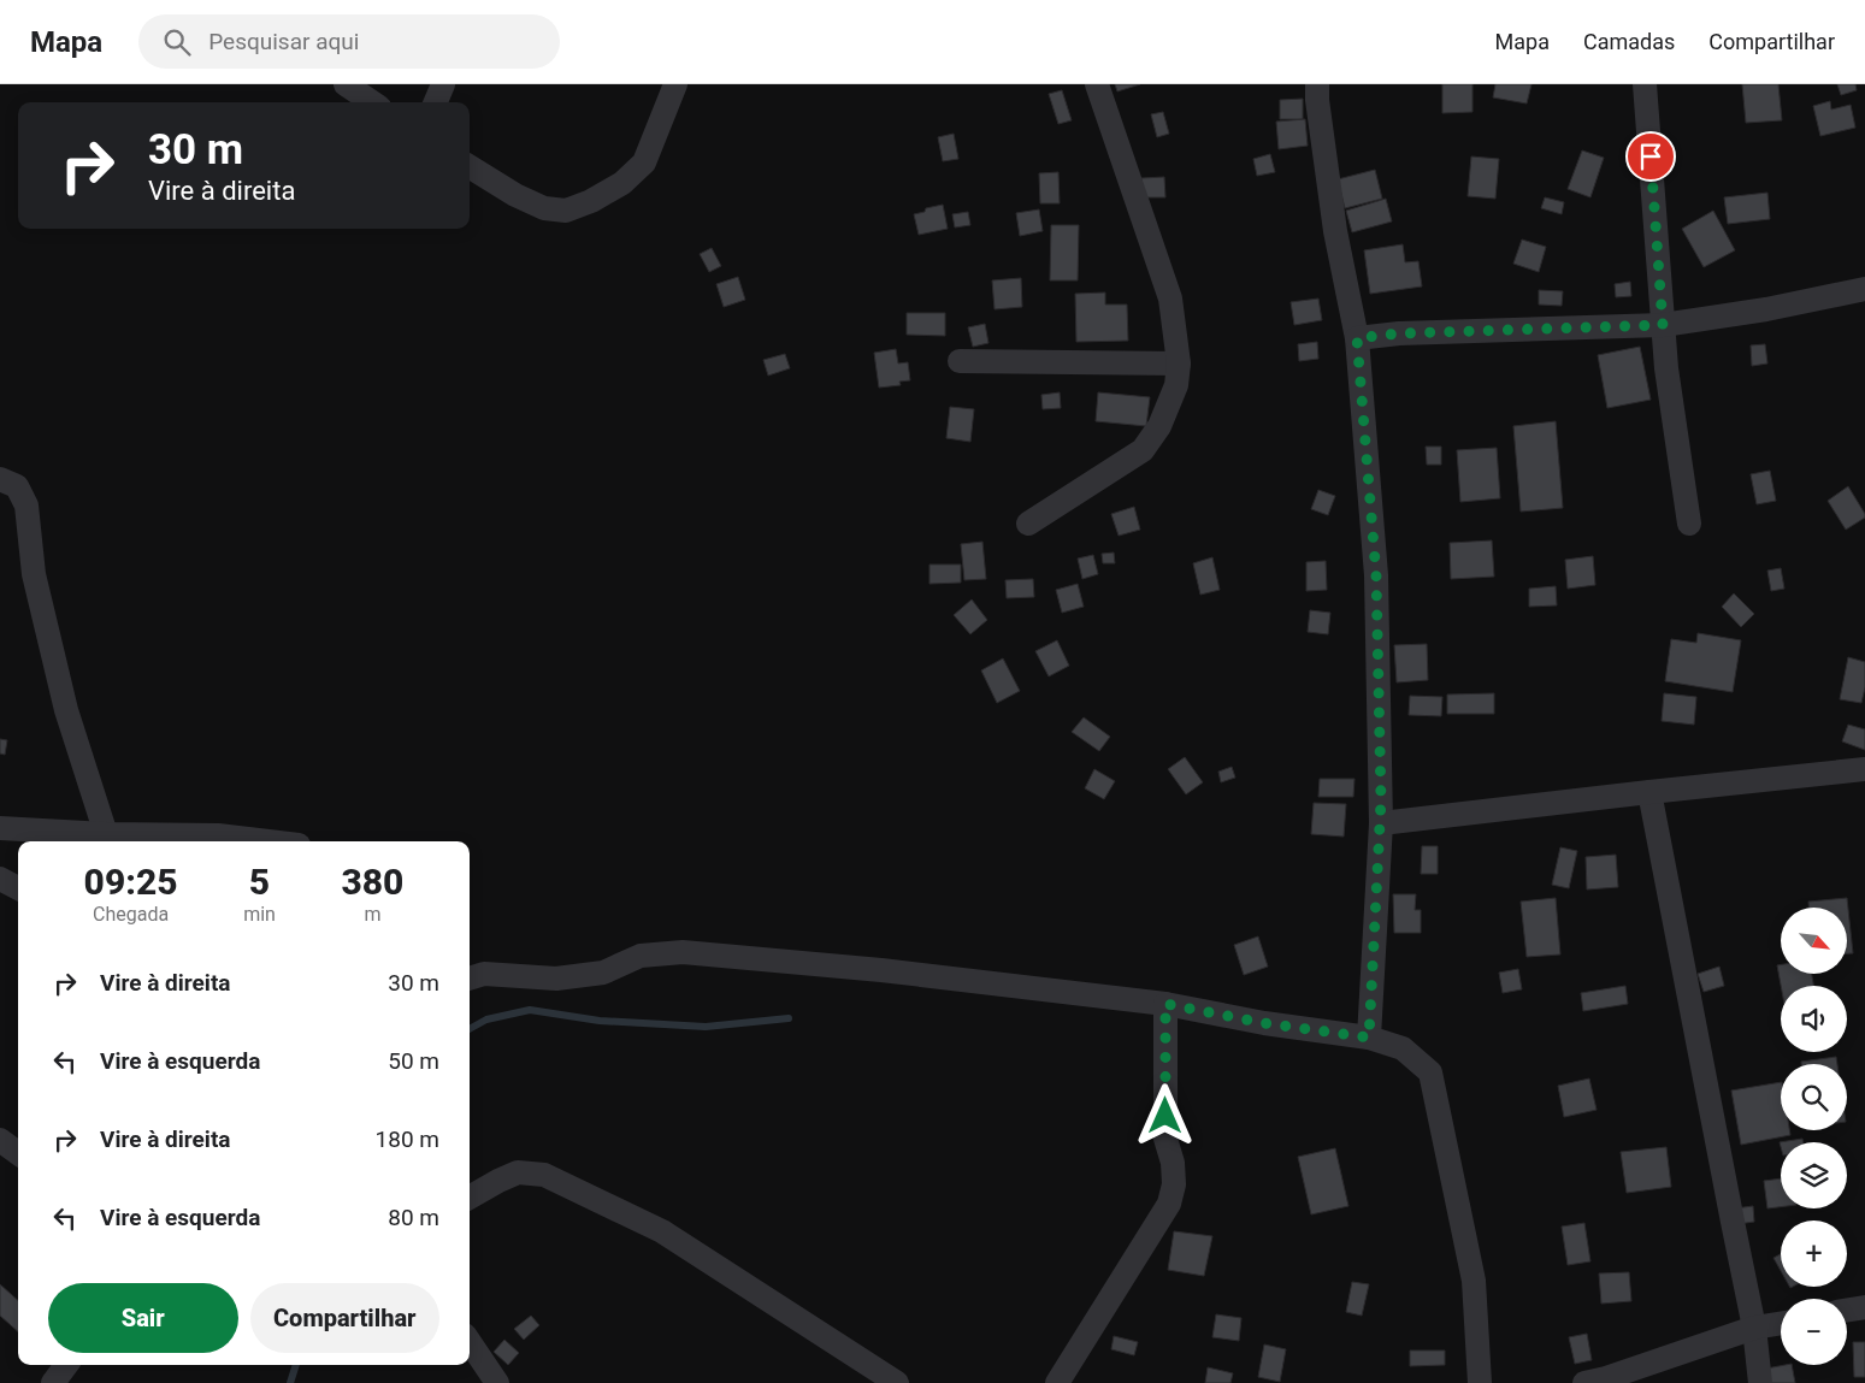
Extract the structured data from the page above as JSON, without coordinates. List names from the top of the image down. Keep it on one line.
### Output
{"north":"bottom right","page":{"header":"Mapa","search":"Pesquisar aqui","nav":["Mapa","Camadas","Compartilhar"],"turn":["30 m","Vire à direita"],"eta":["09:25","Chegada","5","min","380","m"],"map_buttons":["+","−"],"list":[{"name":"Vire à direita","value":"30 m"},{"name":"Vire à esquerda","value":"50 m"},{"name":"Vire à direita","value":"180 m"},{"name":"Vire à esquerda","value":"80 m"}],"buttons":["Sair","Compartilhar"]}}
